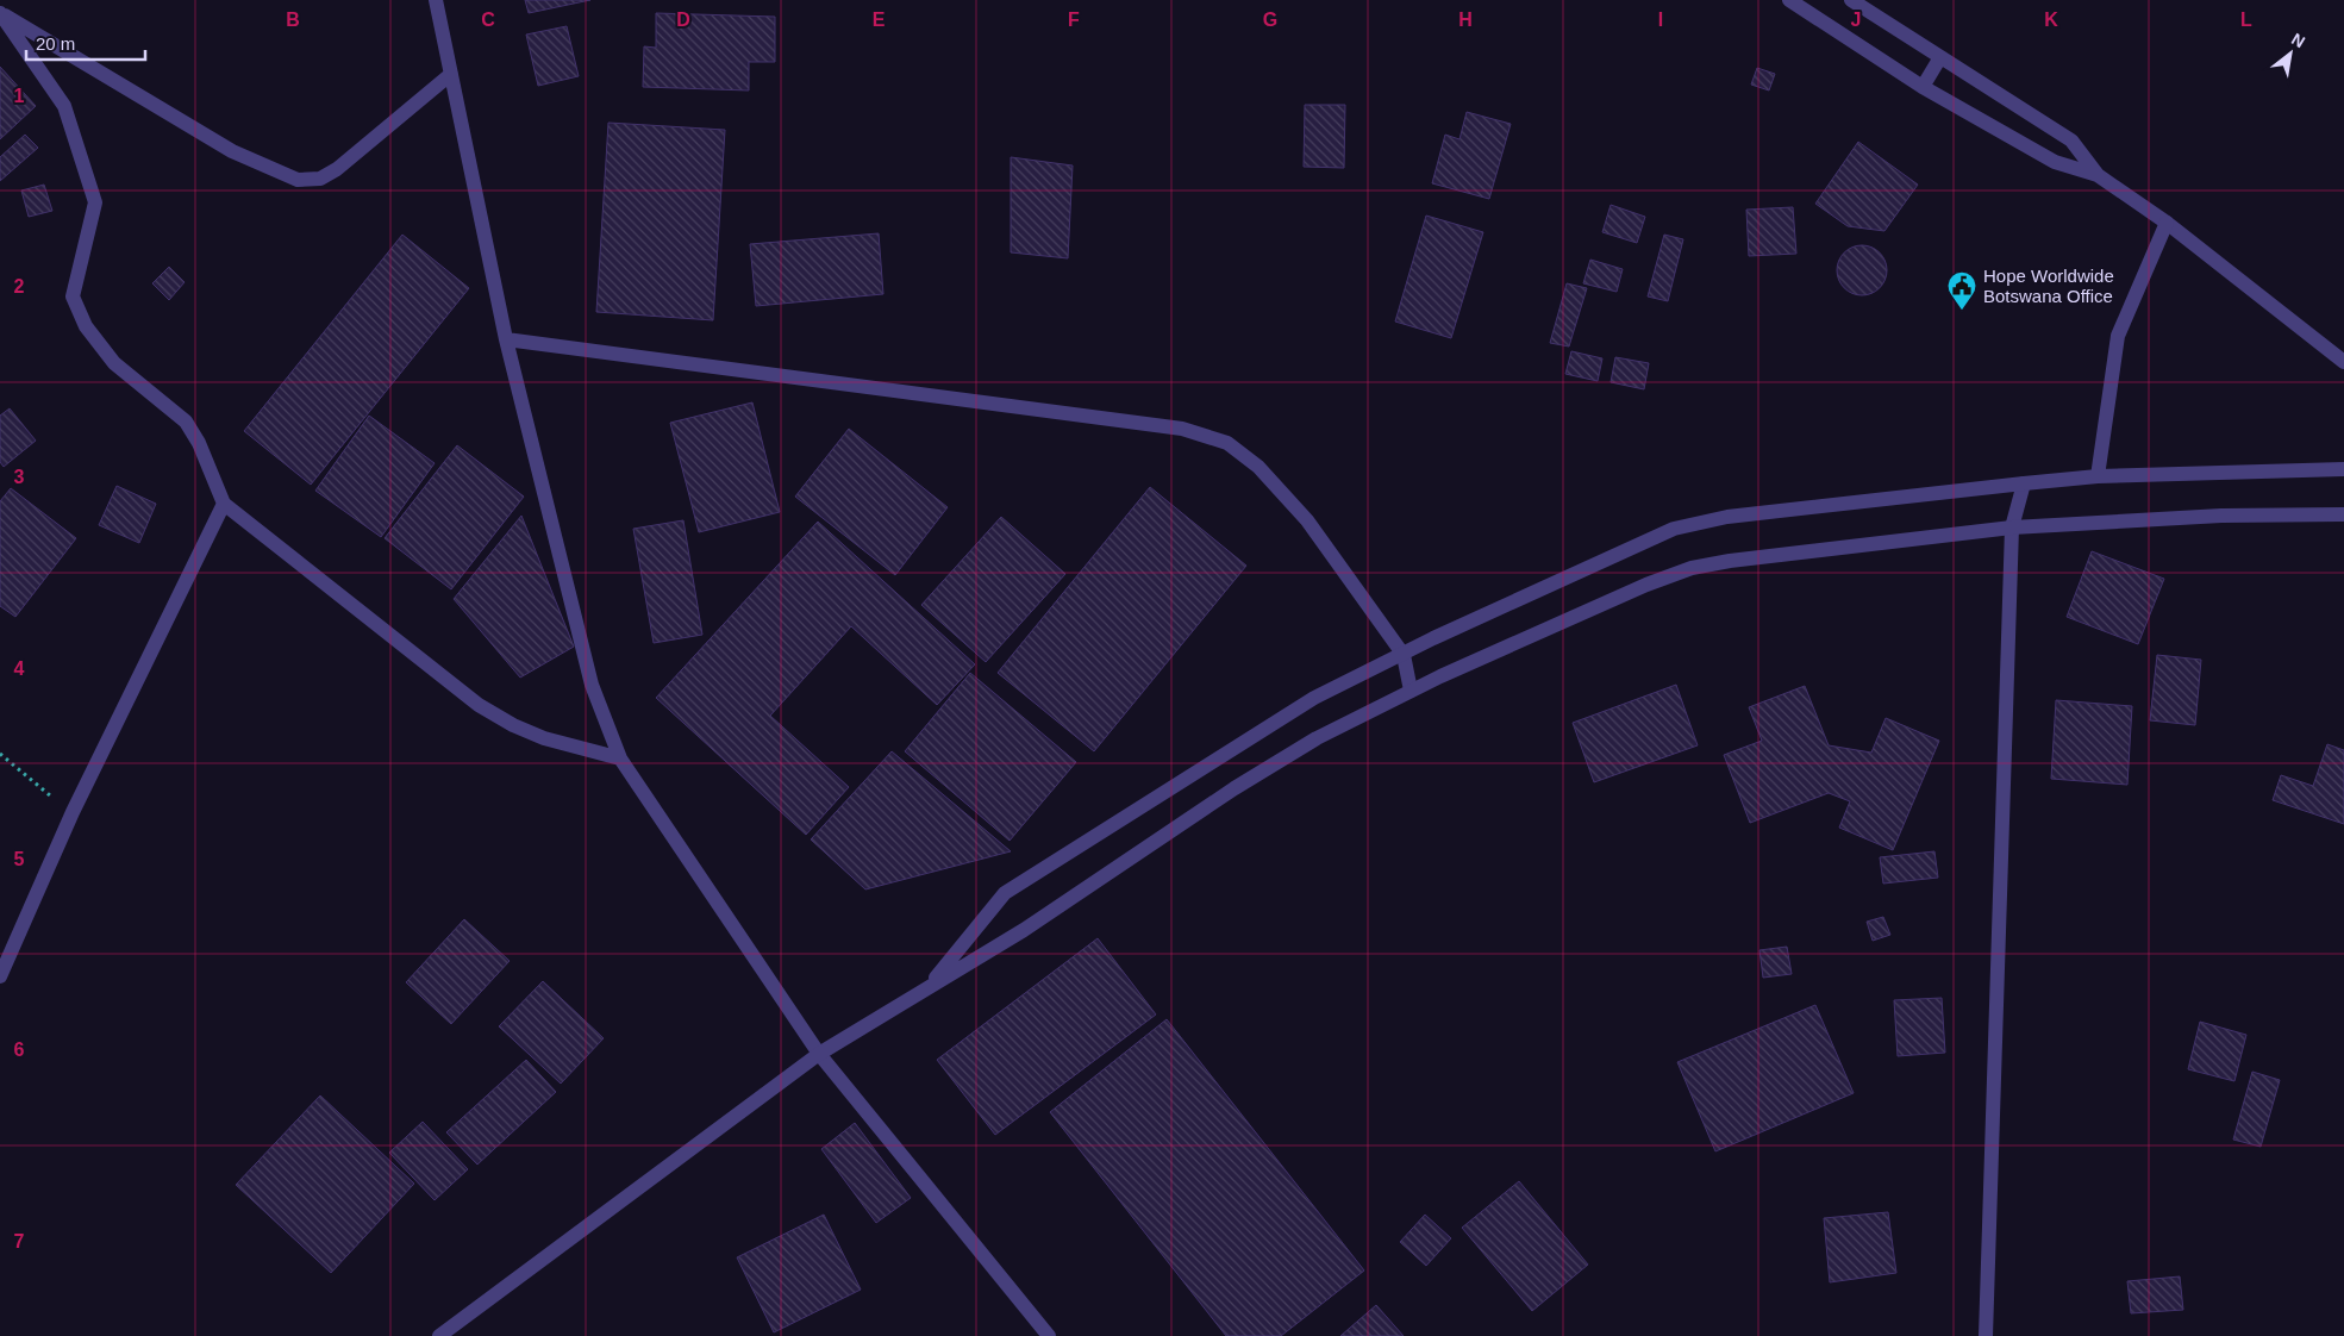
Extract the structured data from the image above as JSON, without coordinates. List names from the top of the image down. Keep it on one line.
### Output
{"places":{"public building":["Hope Worldwide Botswana Office"]},"scale_bar":"20 m","north":"top right","grid":{"columns":["B","C","D","E","F","G","H","I","J","K","L"],"rows":["1","2","3","4","5","6","7"]}}
